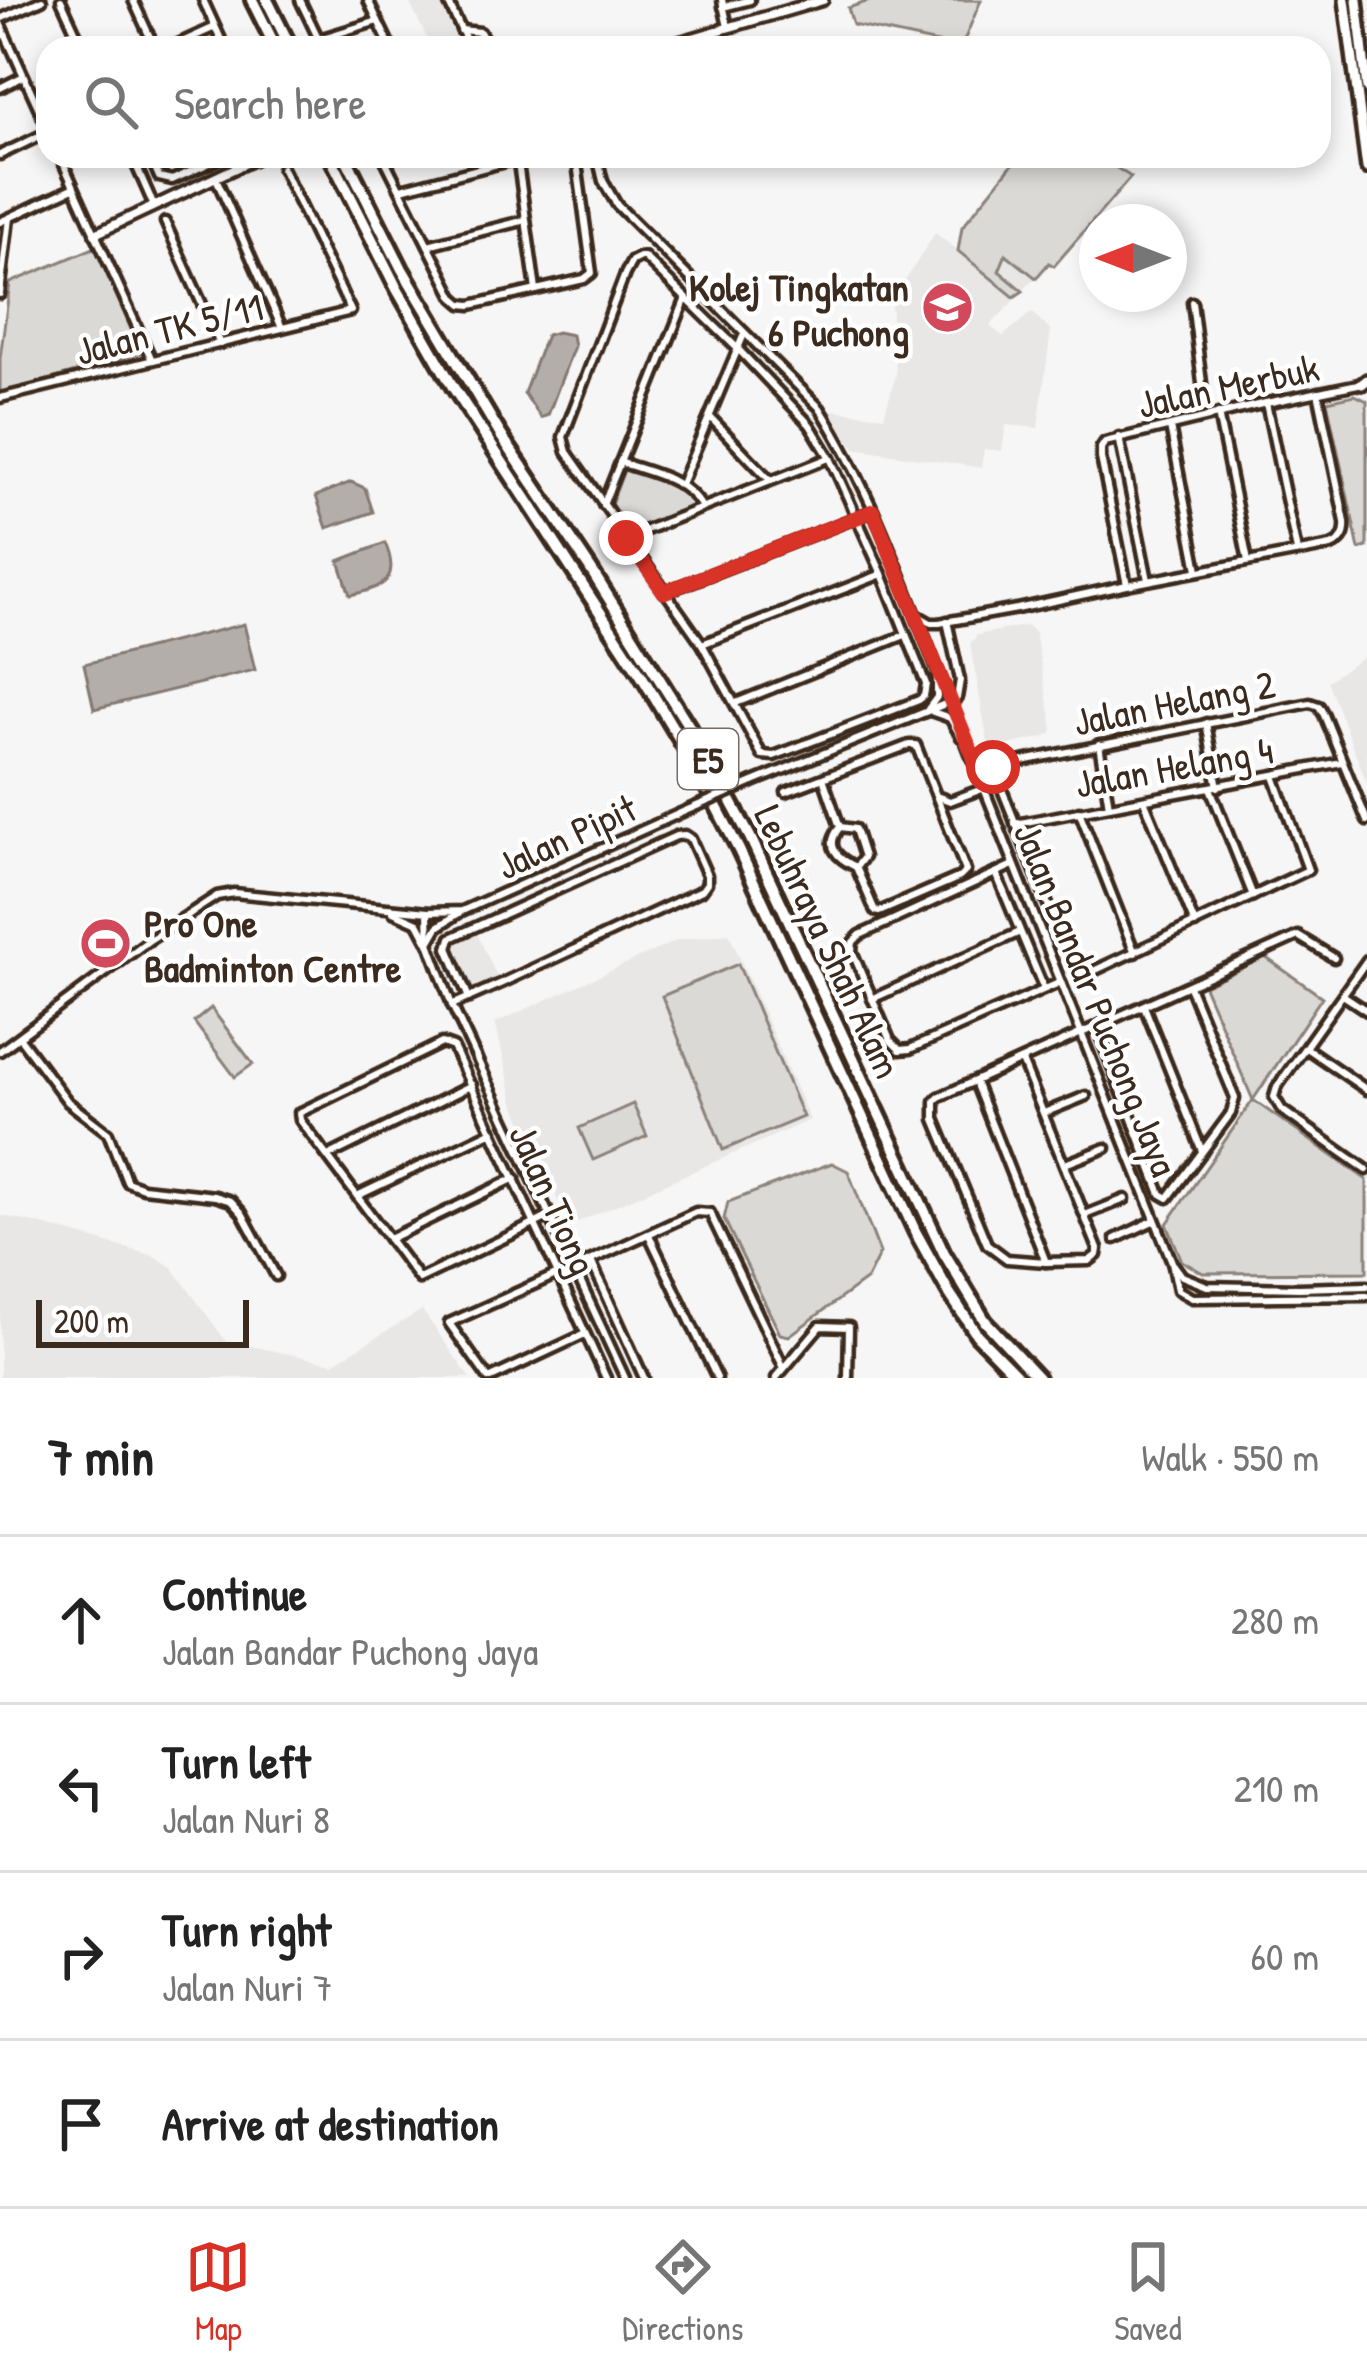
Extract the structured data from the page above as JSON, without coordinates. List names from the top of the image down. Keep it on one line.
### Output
{"streets":{"highway":["E5","Lebuhraya Shah Alam"],"street":["Jalan TK 5/11","Jalan Merbuk","Jalan Helang 2","Jalan Helang 4","Jalan Pipit","Jalan Bandar Puchong Jaya","Jalan Tiong"]},"crossings":[["Jalan Helang 2","Jalan Helang 4"],["Jalan Helang 2","Jalan Bandar Puchong Jaya"],["Jalan Pipit","Jalan Bandar Puchong Jaya"]],"places":{"school or university":["Kolej Tingkatan 6 Puchong"],"sports":["Pro One Badminton Centre"]},"scale_bar":"200 m","north":"left","page":{"search":"Search here","scale":"200 m","heading":["7 min","Walk · 550 m"],"list":[["Continue","Jalan Bandar Puchong Jaya","280 m"],["Turn left","Jalan Nuri 8","210 m"],["Turn right","Jalan Nuri 7","60 m"],"Arrive at destination"],"nav":["Map","Directions","Saved"]}}
